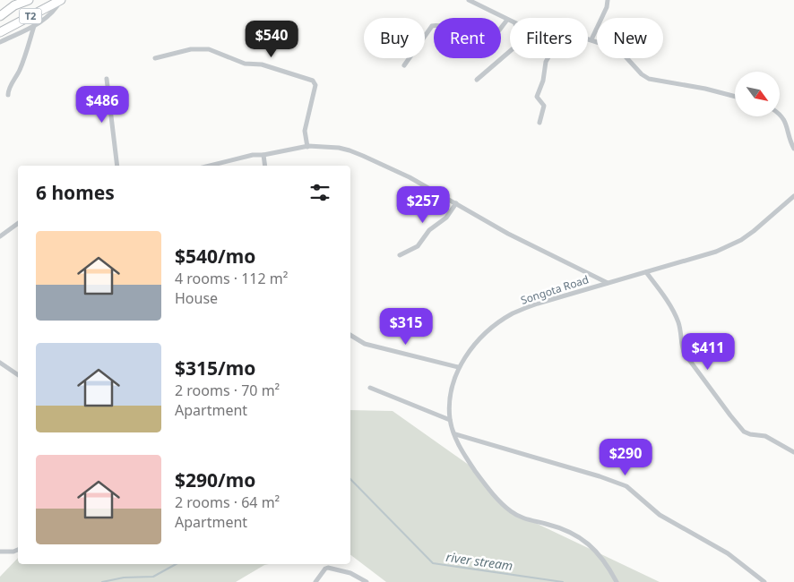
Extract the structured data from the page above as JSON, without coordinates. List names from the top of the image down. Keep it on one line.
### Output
{"streets":{"highway":["T2"],"street":["Songota Road"]},"water":["river stream"],"north":"bottom right","page":{"chip":["Buy","Rent","Filters","New"],"price":["$540","$486","$257","$315","$411","$290"],"heading":"6 homes","list":[{"name":"$540/mo","note":"4 rooms · 112 m² · House"},{"name":"$315/mo","note":"2 rooms · 70 m² · Apartment"},{"name":"$290/mo","note":"2 rooms · 64 m² · Apartment"}]}}
